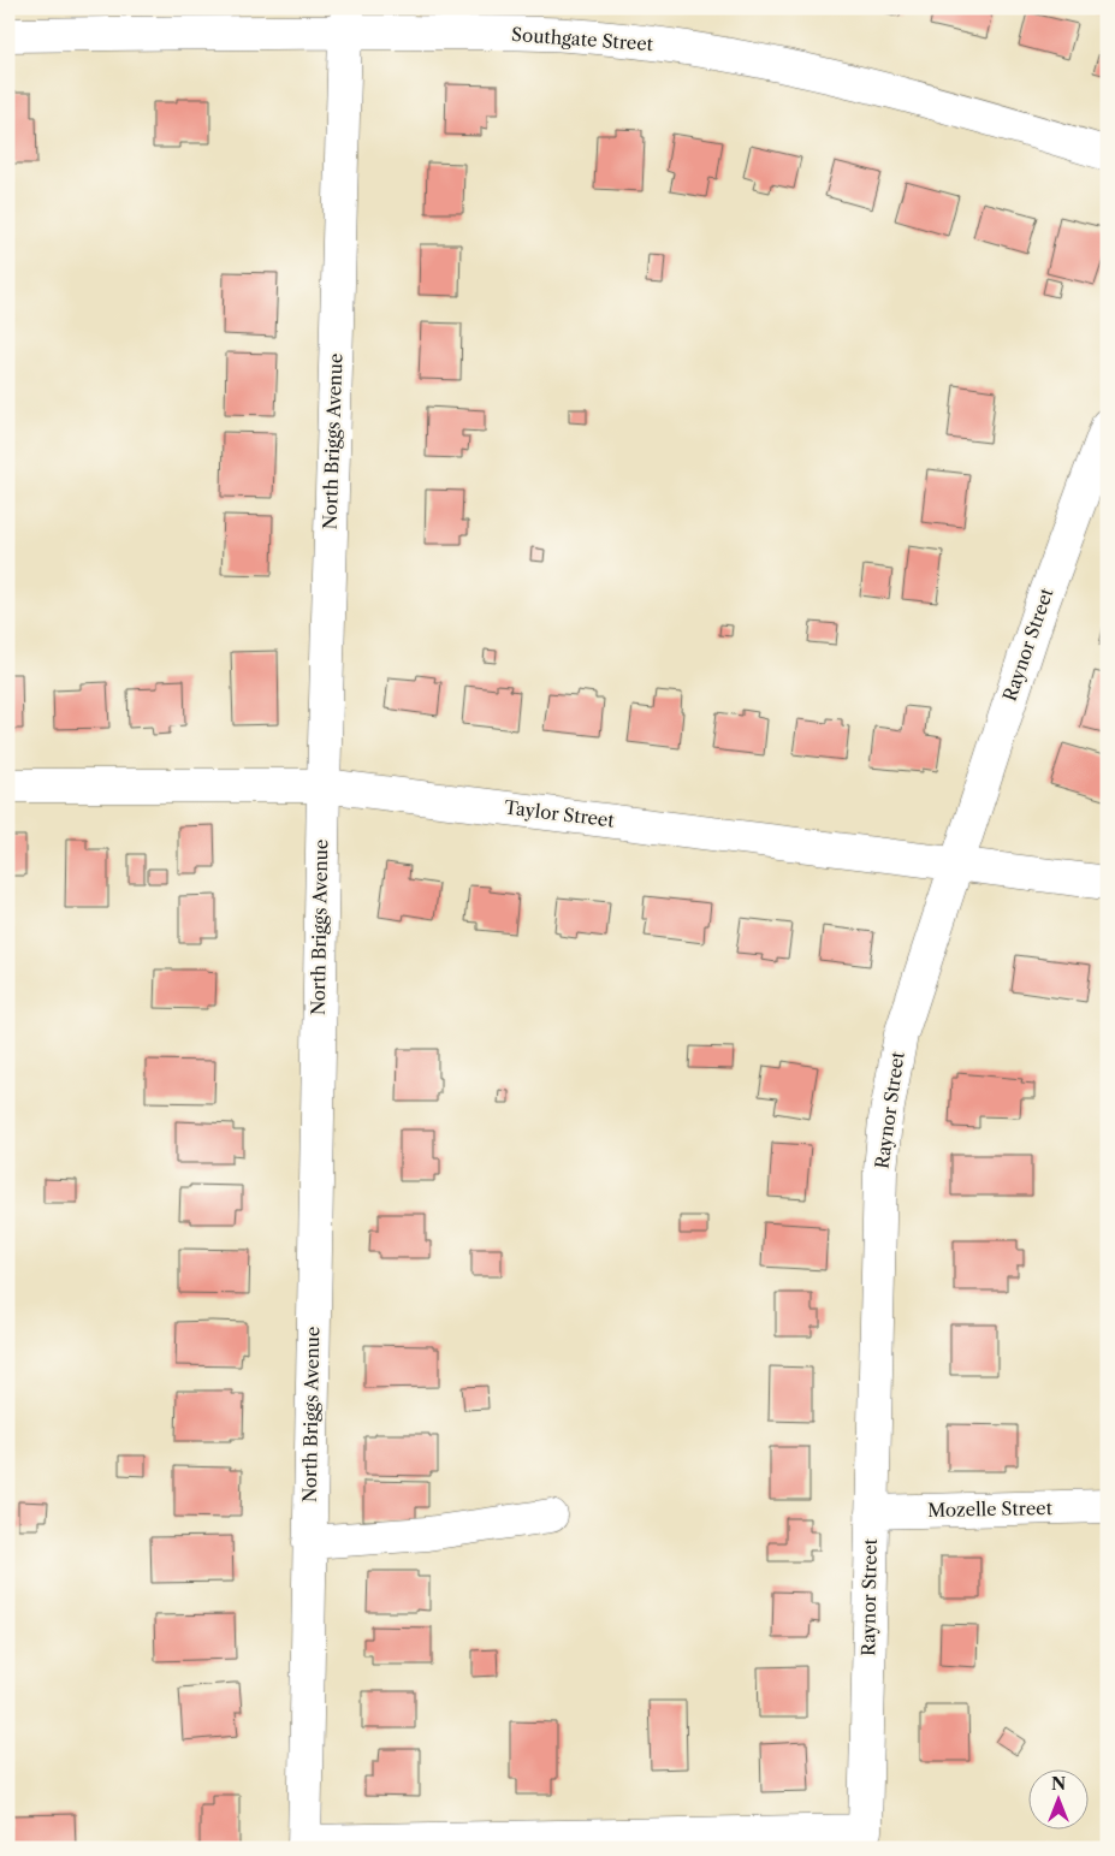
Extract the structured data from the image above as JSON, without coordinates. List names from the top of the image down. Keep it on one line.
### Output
{"streets":{"street":["Southgate Street","North Briggs Avenue","Raynor Street","Taylor Street","Mozelle Street"]},"crossings":[["Southgate Street","North Briggs Avenue"],["North Briggs Avenue","Raynor Street"],["North Briggs Avenue","Taylor Street"],["Raynor Street","Taylor Street"],["Raynor Street","Mozelle Street"]],"north":"top"}
